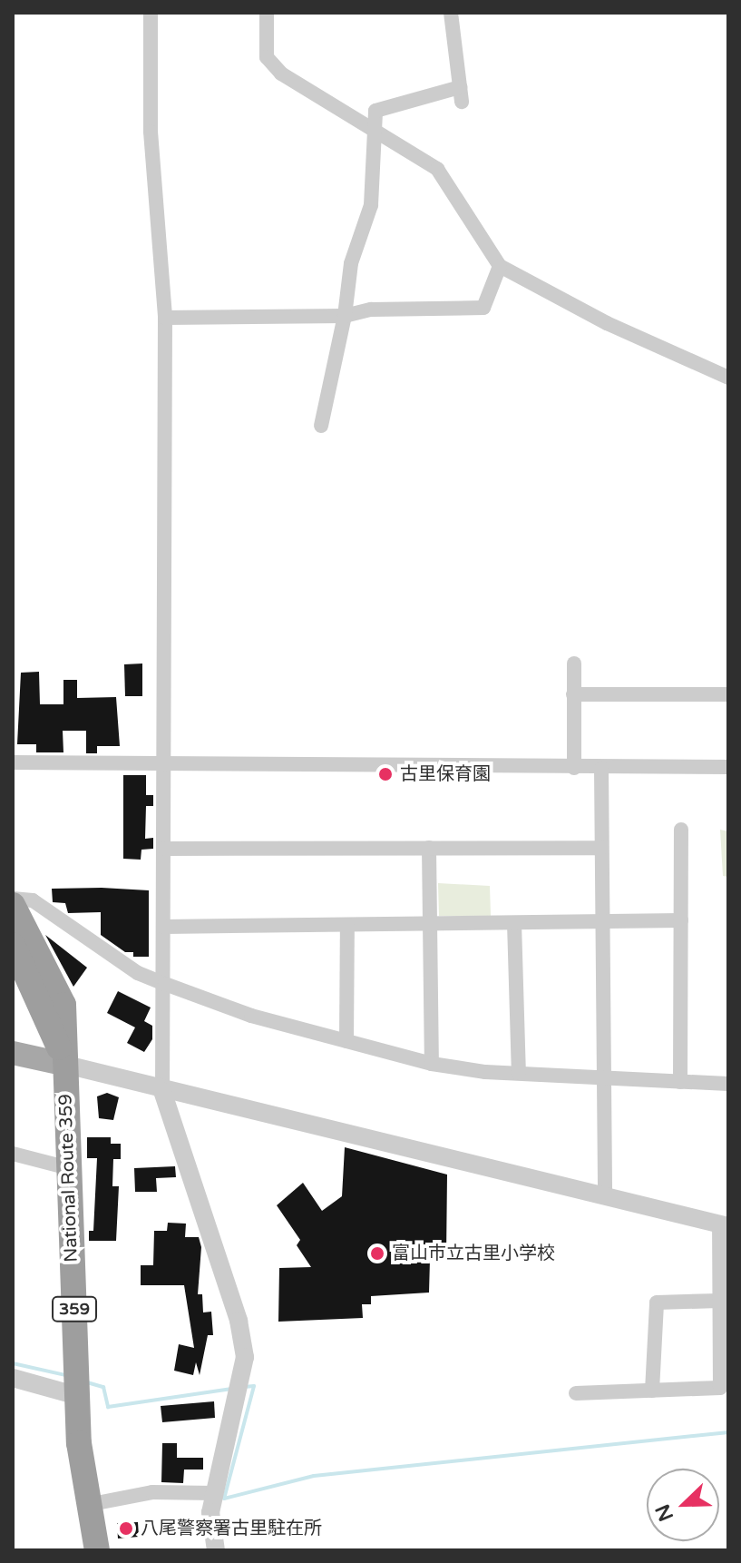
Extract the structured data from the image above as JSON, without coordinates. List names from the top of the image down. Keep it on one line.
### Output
{"streets":{"highway":["National Route 359","359"]},"places":["古里保育園","富山市立古里小学校","八尾警察署古里駐在所"],"north":"bottom left"}
